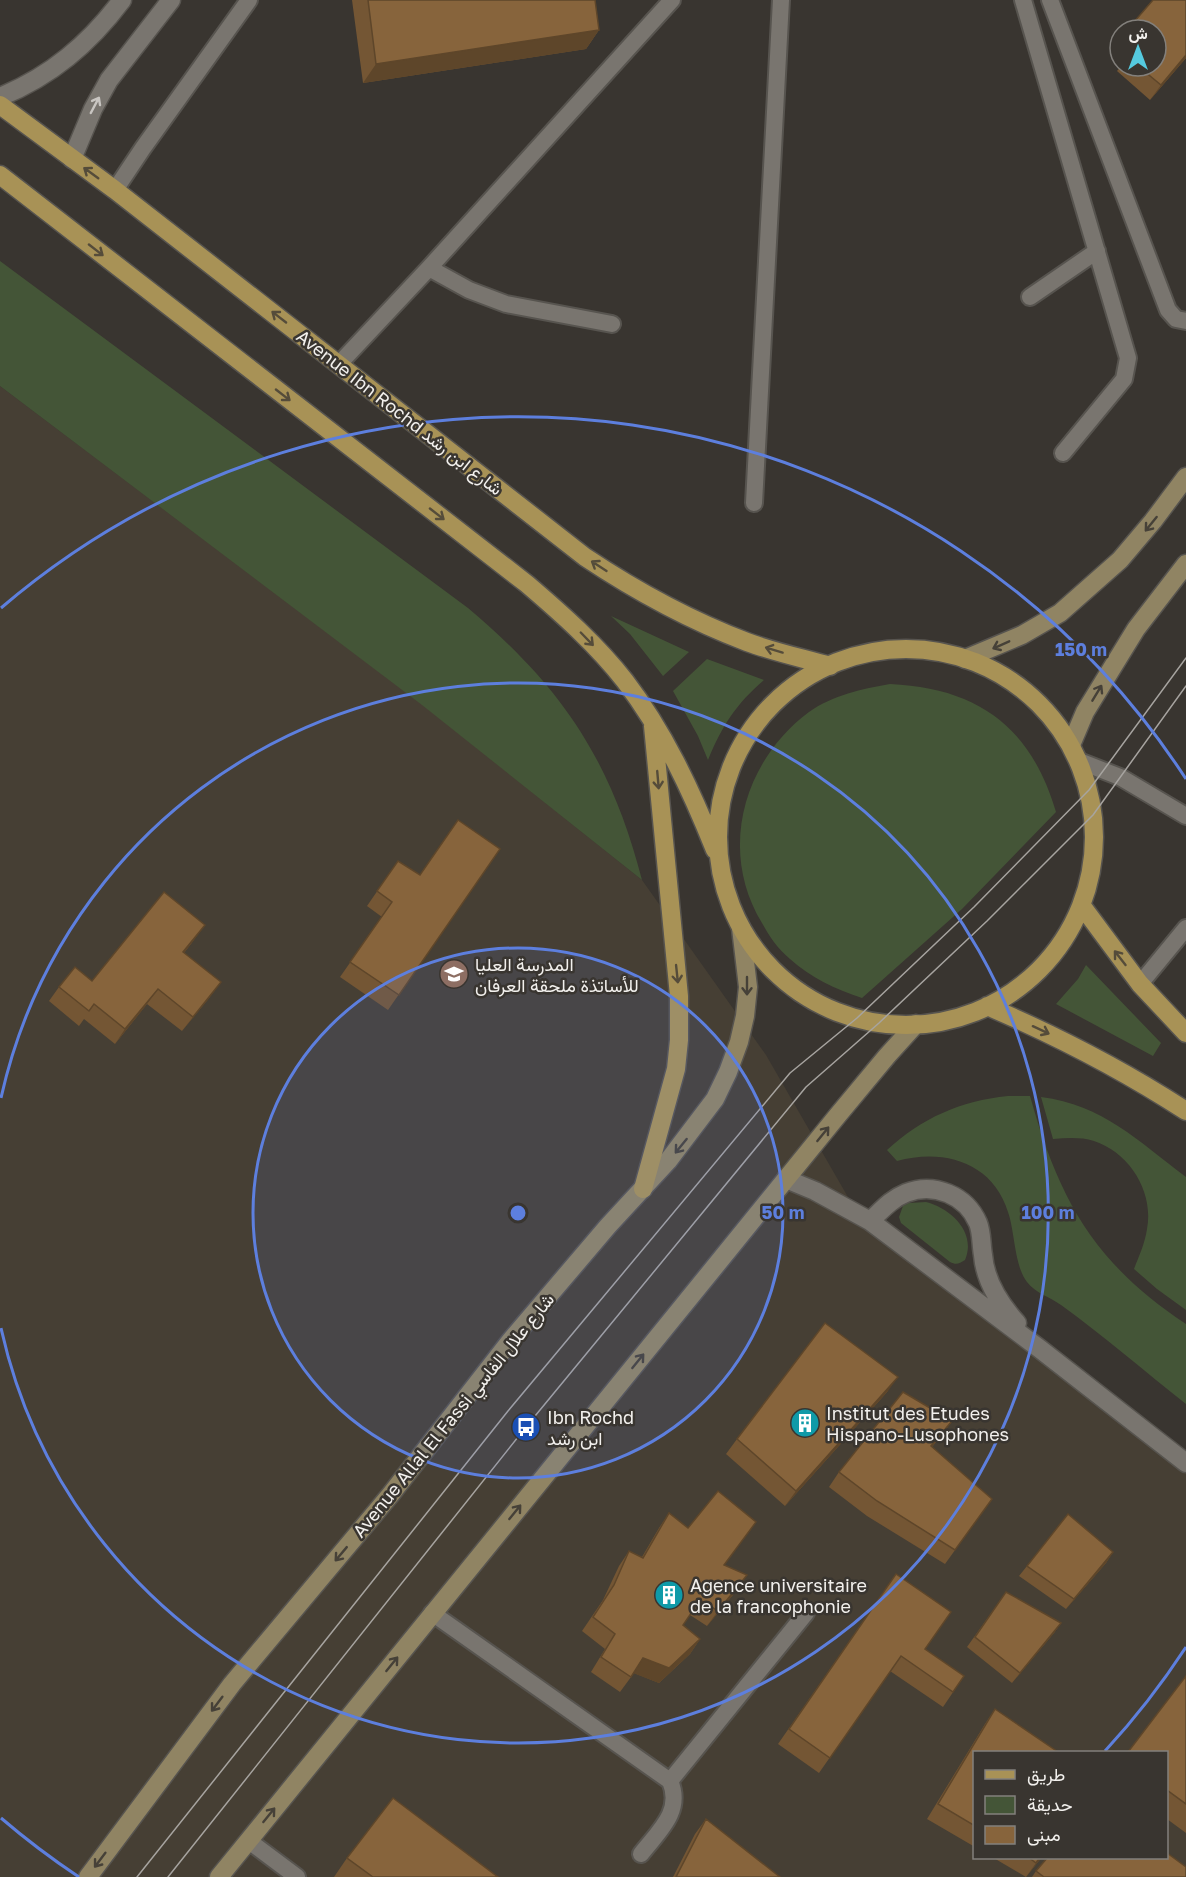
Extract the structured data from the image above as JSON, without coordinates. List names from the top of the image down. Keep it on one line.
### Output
{"streets":{"main road":["Avenue Ibn Rochd شارع ابن رشد"],"street":["Avenue Allal El Fassi شارع علال الفاسي"]},"places":{"school or university":["المدرسة العليا للأساتذة ملحقة العرفان"],"building":["Institut des Etudes Hispano-Lusophones","Agence universitaire de la francophonie"],"bus stop":["Ibn Rochd ابن رشد"]},"legend":["طريق","حديقة","مبنى"],"north":"top","rings":["150 m","50 m","100 m"]}
